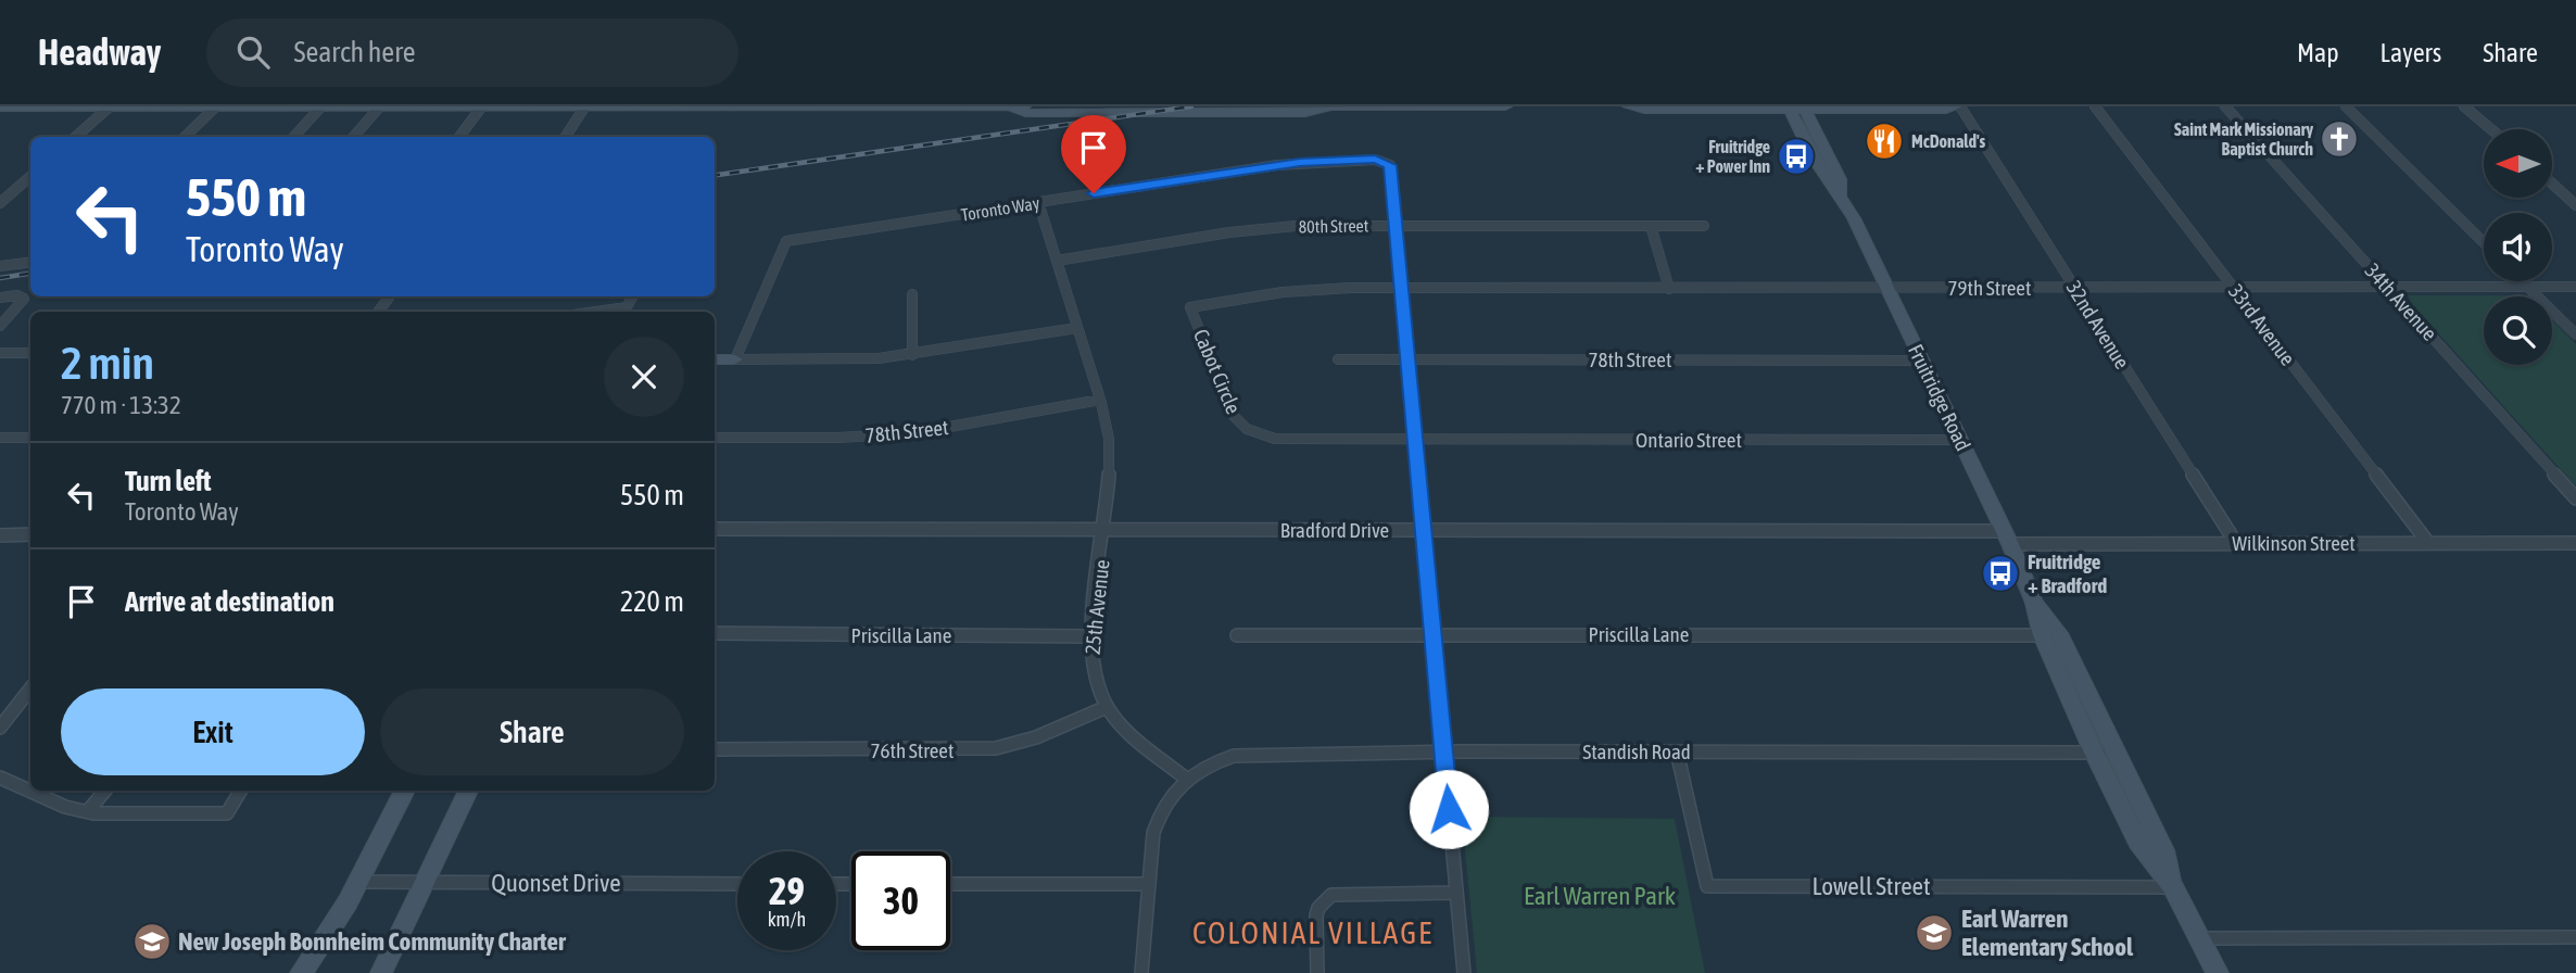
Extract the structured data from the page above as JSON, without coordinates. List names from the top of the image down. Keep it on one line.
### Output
{"streets":{"main road":["Fruitridge Road"],"street":["Toronto Way","80th Street","79th Street","34th Avenue","32nd Avenue","33rd Avenue","78th Street","Cabot Circle","Ontario Street","Bradford Drive","Wilkinson Street","25th Avenue","Priscilla Lane","76th Street","Standish Road","Quonset Drive","Lowell Street"]},"crossings":[["Toronto Way","80th Street"],["Toronto Way","25th Avenue"],["80th Street","25th Avenue"],["79th Street","34th Avenue"],["79th Street","32nd Avenue"],["79th Street","33rd Avenue"],["79th Street","Cabot Circle"],["79th Street","Fruitridge Road"],["32nd Avenue","Wilkinson Street"],["33rd Avenue","Wilkinson Street"],["78th Street","Fruitridge Road"],["78th Street","25th Avenue"],["Cabot Circle","Ontario Street"],["Fruitridge Road","Ontario Street"],["Fruitridge Road","Bradford Drive"],["Fruitridge Road","Wilkinson Street"],["Fruitridge Road","Priscilla Lane"],["Fruitridge Road","Standish Road"],["Fruitridge Road","Lowell Street"],["Bradford Drive","Wilkinson Street"],["Bradford Drive","25th Avenue"],["25th Avenue","Priscilla Lane"],["25th Avenue","76th Street"],["25th Avenue","Standish Road"],["Standish Road","Lowell Street"]],"districts":["COLONIAL VILLAGE"],"parks":["Earl Warren Park"],"places":{"church":["Saint Mark Missionary Baptist Church"],"restaurant":["McDonald's"],"bus stop":["Fruitridge + Power Inn","Fruitridge + Bradford"],"school or university":["Earl Warren Elementary School","New Joseph Bonnheim Community Charter"]},"north":"left","page":{"header":"Headway","search":"Search here","nav":["Map","Layers","Share"],"turn":["550 m","Toronto Way"],"heading":["2 min","770 m · 13:32"],"list":[{"name":"Turn left","note":"Toronto Way","value":"550 m"},{"name":"Arrive at destination","value":"220 m"}],"buttons":["Exit","Share"],"speed":"29 km/h","limit":"30"}}
